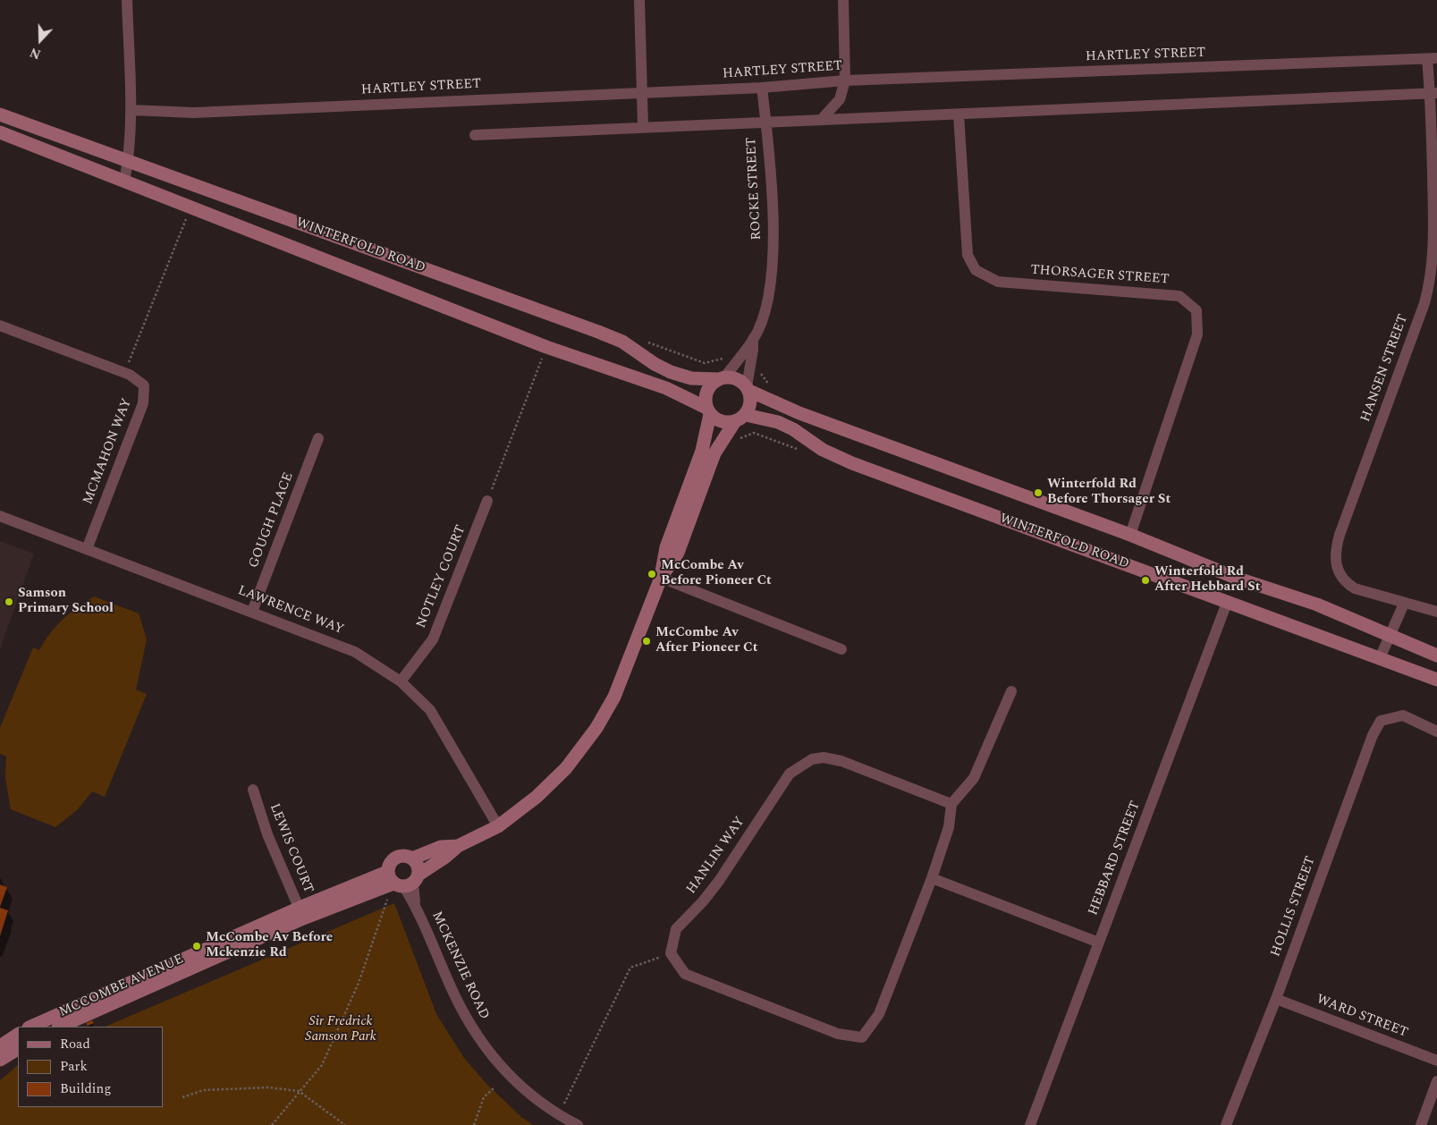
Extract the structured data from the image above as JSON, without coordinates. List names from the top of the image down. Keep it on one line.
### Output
{"streets":{"main road":["WINTERFOLD ROAD","MCCOMBE AVENUE"],"street":["HARTLEY STREET","ROCKE STREET","THORSAGER STREET","HANSEN STREET","MCMAHON WAY","GOUGH PLACE","NOTLEY COURT","LAWRENCE WAY","LEWIS COURT","HANLIN WAY","HEBBARD STREET","HOLLIS STREET","MCKENZIE ROAD","WARD STREET"]},"crossings":[["HARTLEY STREET","ROCKE STREET"],["HARTLEY STREET","HANSEN STREET"],["ROCKE STREET","WINTERFOLD ROAD"],["ROCKE STREET","MCCOMBE AVENUE"],["WINTERFOLD ROAD","HEBBARD STREET"],["WINTERFOLD ROAD","MCCOMBE AVENUE"],["MCMAHON WAY","LAWRENCE WAY"],["GOUGH PLACE","LAWRENCE WAY"],["NOTLEY COURT","LAWRENCE WAY"],["LAWRENCE WAY","MCCOMBE AVENUE"],["LEWIS COURT","MCCOMBE AVENUE"],["HOLLIS STREET","WARD STREET"],["MCKENZIE ROAD","MCCOMBE AVENUE"]],"parks":["Sir Fredrick Samson Park"],"places":["Winterfold Rd Before Thorsager St","McCombe Av Before Pioneer Ct","Winterfold Rd After Hebbard St","Samson Primary School","McCombe Av After Pioneer Ct","McCombe Av Before Mckenzie Rd"],"legend":["Road","Park","Building"],"north":"bottom"}
